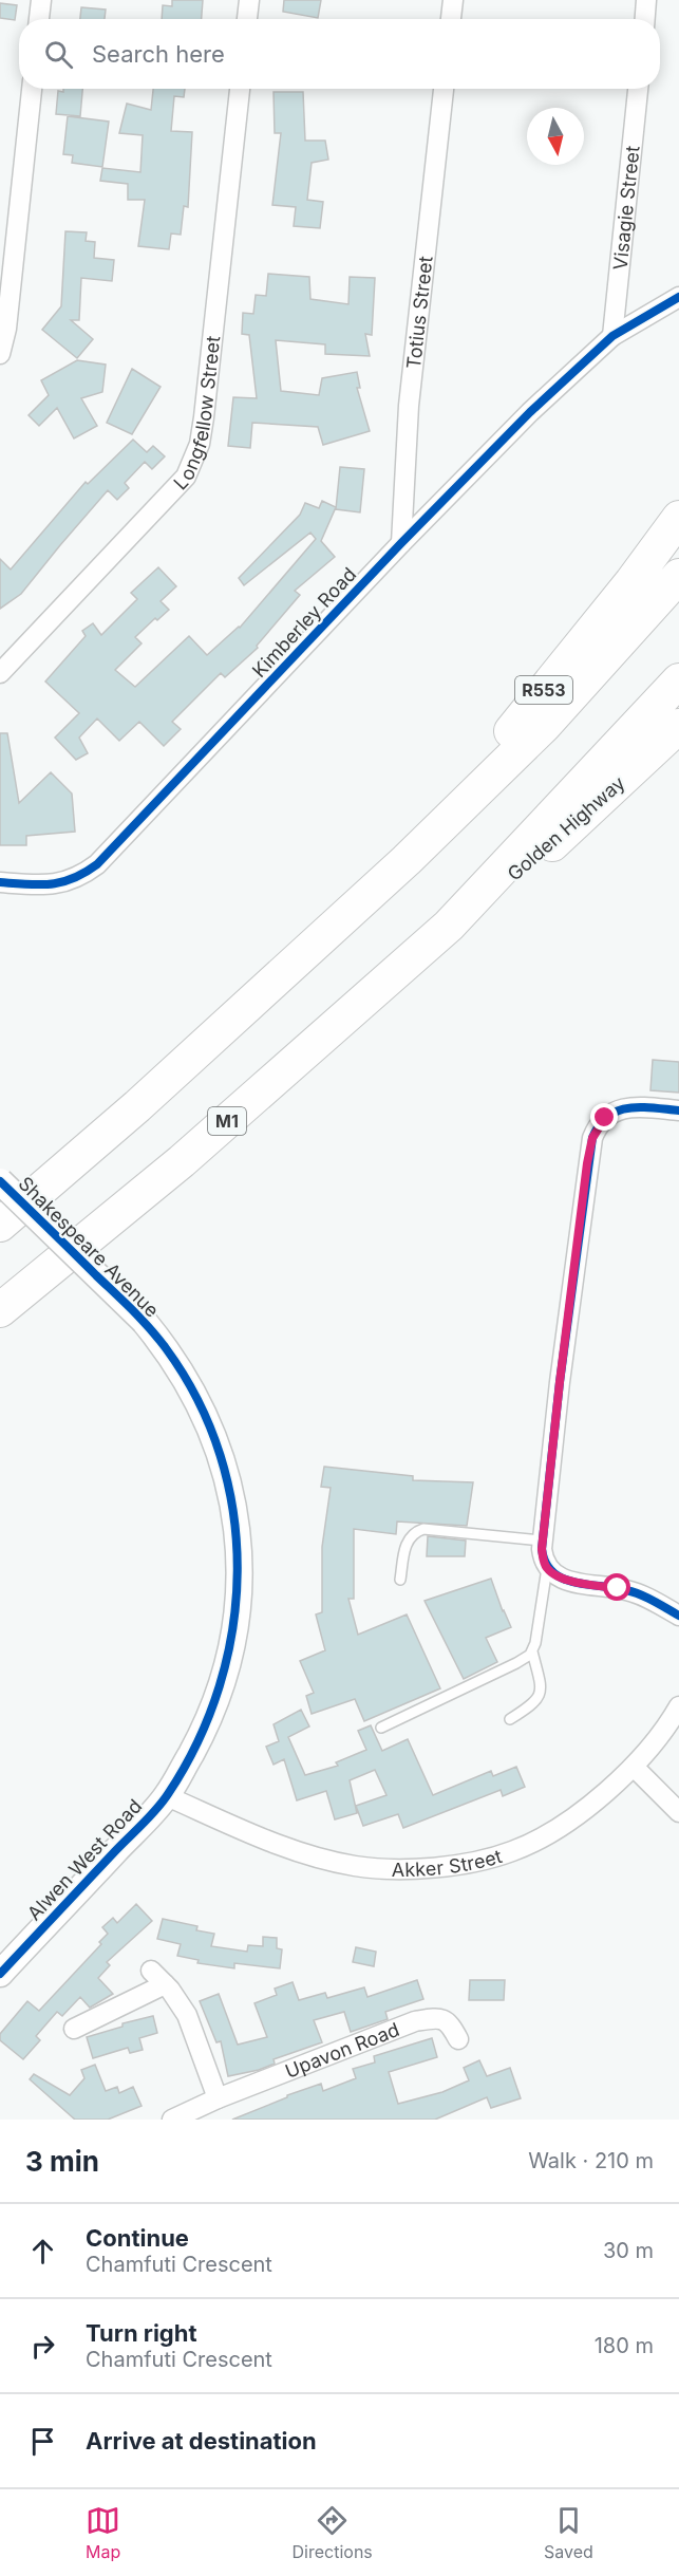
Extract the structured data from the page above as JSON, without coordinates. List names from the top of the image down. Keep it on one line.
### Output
{"streets":{"highway":["R553","Golden Highway","M1"],"street":["Visagie Street","Totius Street","Longfellow Street","Kimberley Road","Shakespeare Avenue","Alwen West Road","Akker Street","Upavon Road"]},"crossings":[["Visagie Street","Kimberley Road"],["Totius Street","Kimberley Road"],["Golden Highway","M1"],["Shakespeare Avenue","Alwen West Road"],["Shakespeare Avenue","Akker Street"],["Alwen West Road","Akker Street"]],"north":"bottom","page":{"search":"Search here","heading":["3 min","Walk · 210 m"],"list":[["Continue","Chamfuti Crescent","30 m"],["Turn right","Chamfuti Crescent","180 m"],"Arrive at destination"],"nav":["Map","Directions","Saved"]}}
